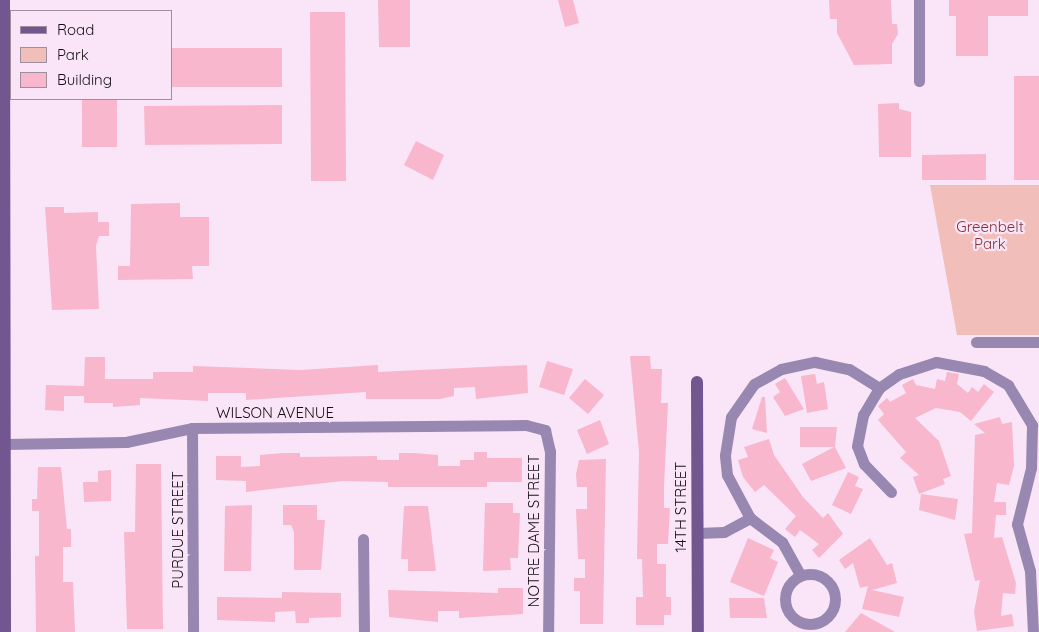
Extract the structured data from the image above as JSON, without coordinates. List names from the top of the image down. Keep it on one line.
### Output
{"streets":{"street":["WILSON AVENUE","14TH STREET","PURDUE STREET","NOTRE DAME STREET"]},"crossings":[["WILSON AVENUE","PURDUE STREET"],["WILSON AVENUE","NOTRE DAME STREET"]],"parks":["Greenbelt Park"],"legend":["Road","Park","Building"]}
